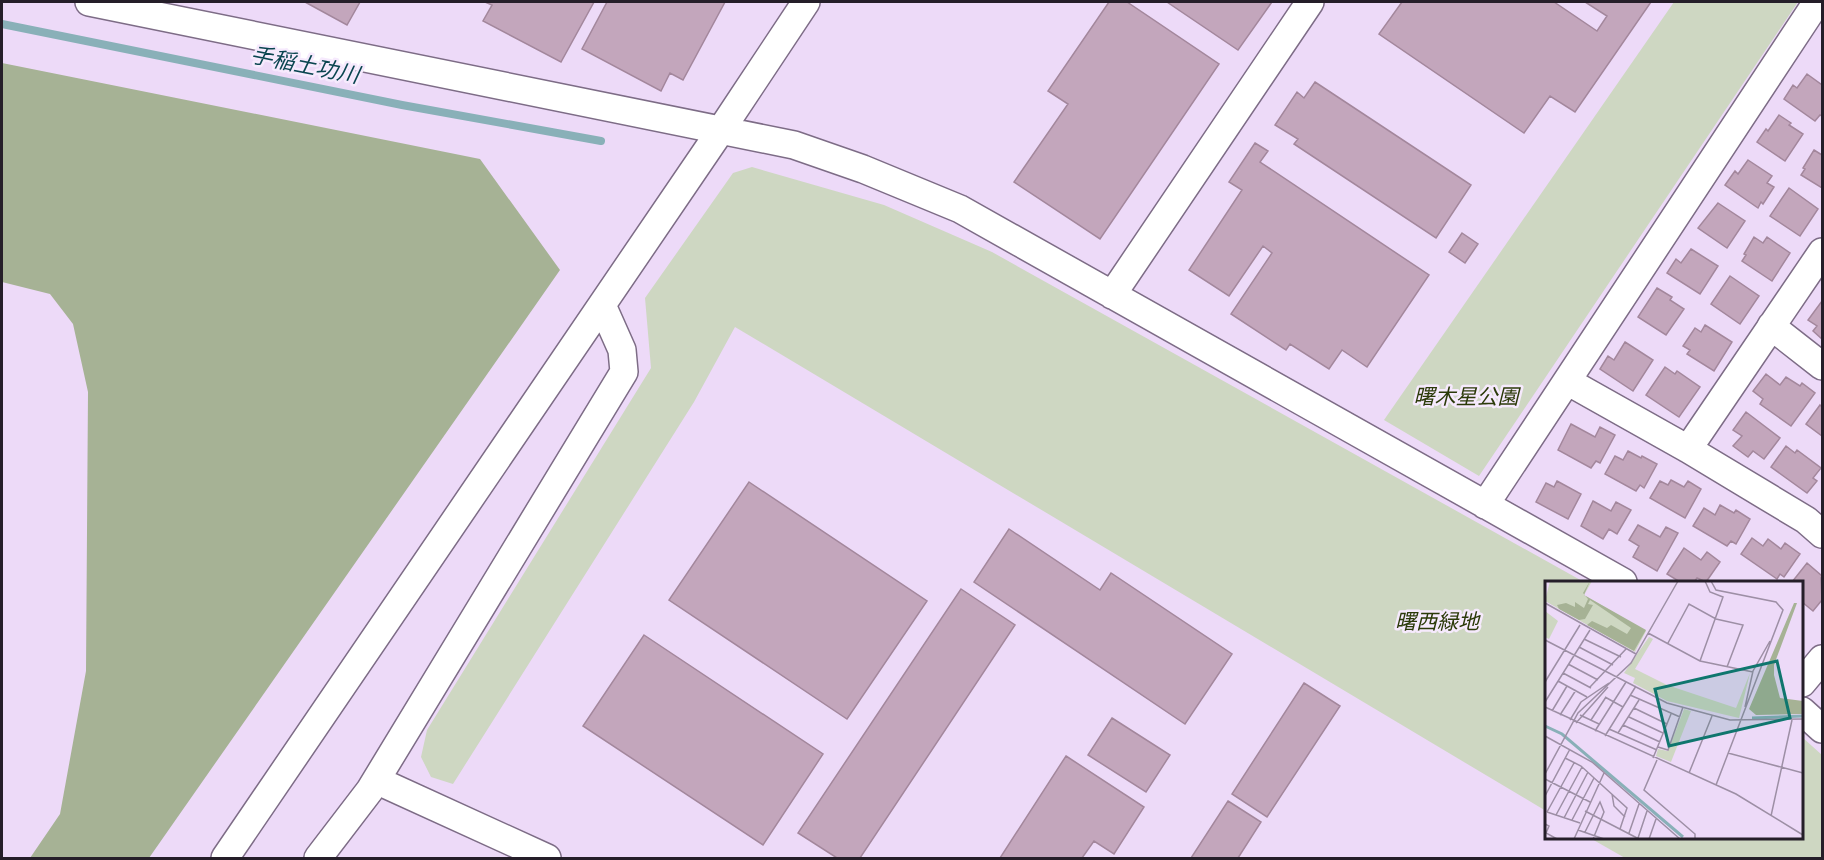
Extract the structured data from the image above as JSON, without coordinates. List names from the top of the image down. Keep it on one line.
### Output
{"water":["手稲土功川"],"parks":["曙木星公園","曙西緑地"]}
